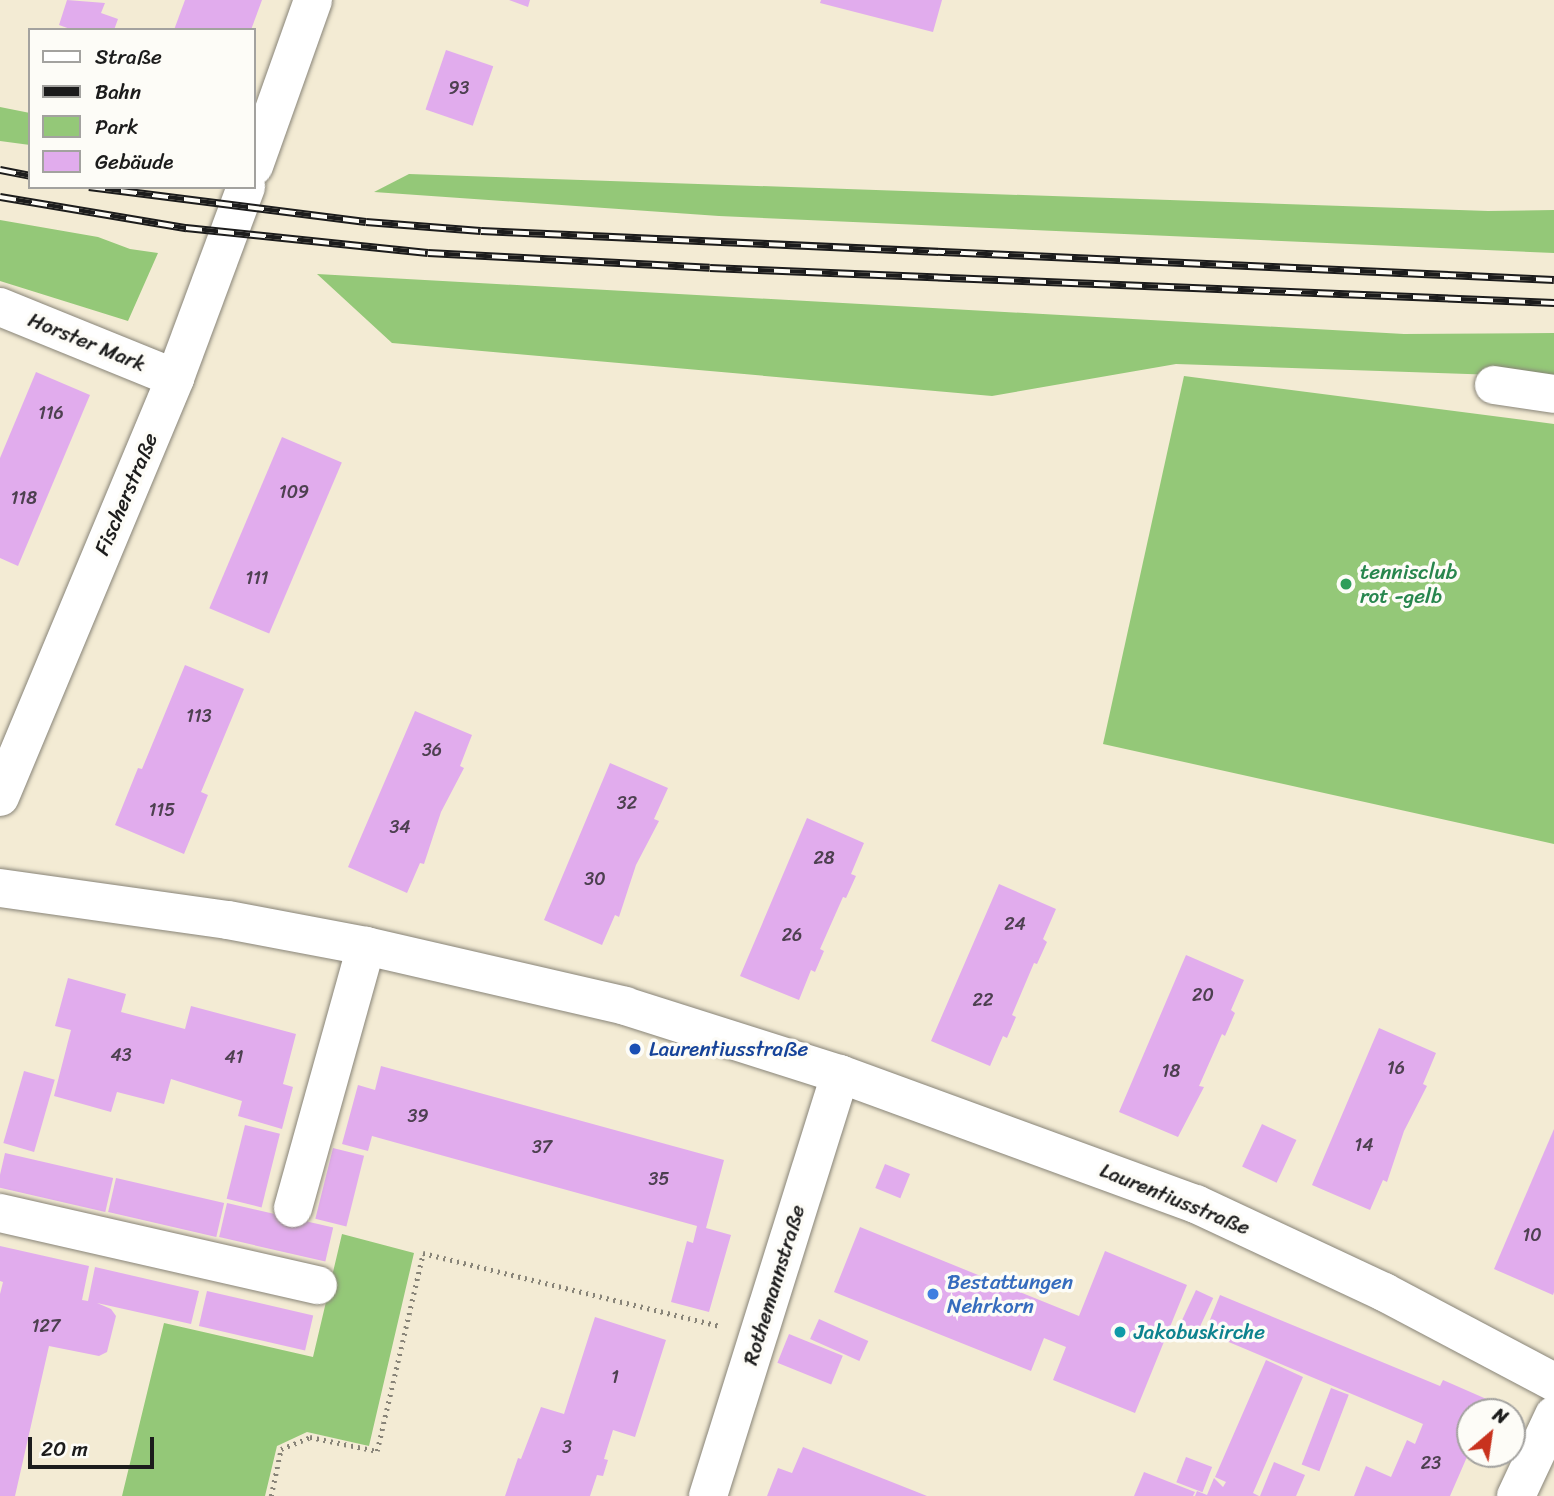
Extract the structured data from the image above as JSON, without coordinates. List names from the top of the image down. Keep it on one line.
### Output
{"streets":{"street":["Horster Mark","Fischerstraße","Laurentiusstraße","Rothemannstraße"]},"crossings":[["Horster Mark","Fischerstraße"],["Laurentiusstraße","Rothemannstraße"]],"places":["tennisclub rot -gelb","Laurentiusstraße","Bestattungen Nehrkorn","Jakobuskirche"],"house_numbers":["93","116","109","118","111","113","36","32","115","34","28","30","24","26","20","22","43","41","16","18","39","14","37","35","10","127","1","3","23"],"legend":["Straße","Bahn","Park","Gebäude"],"scale_bar":"20 m","north":"top right"}
